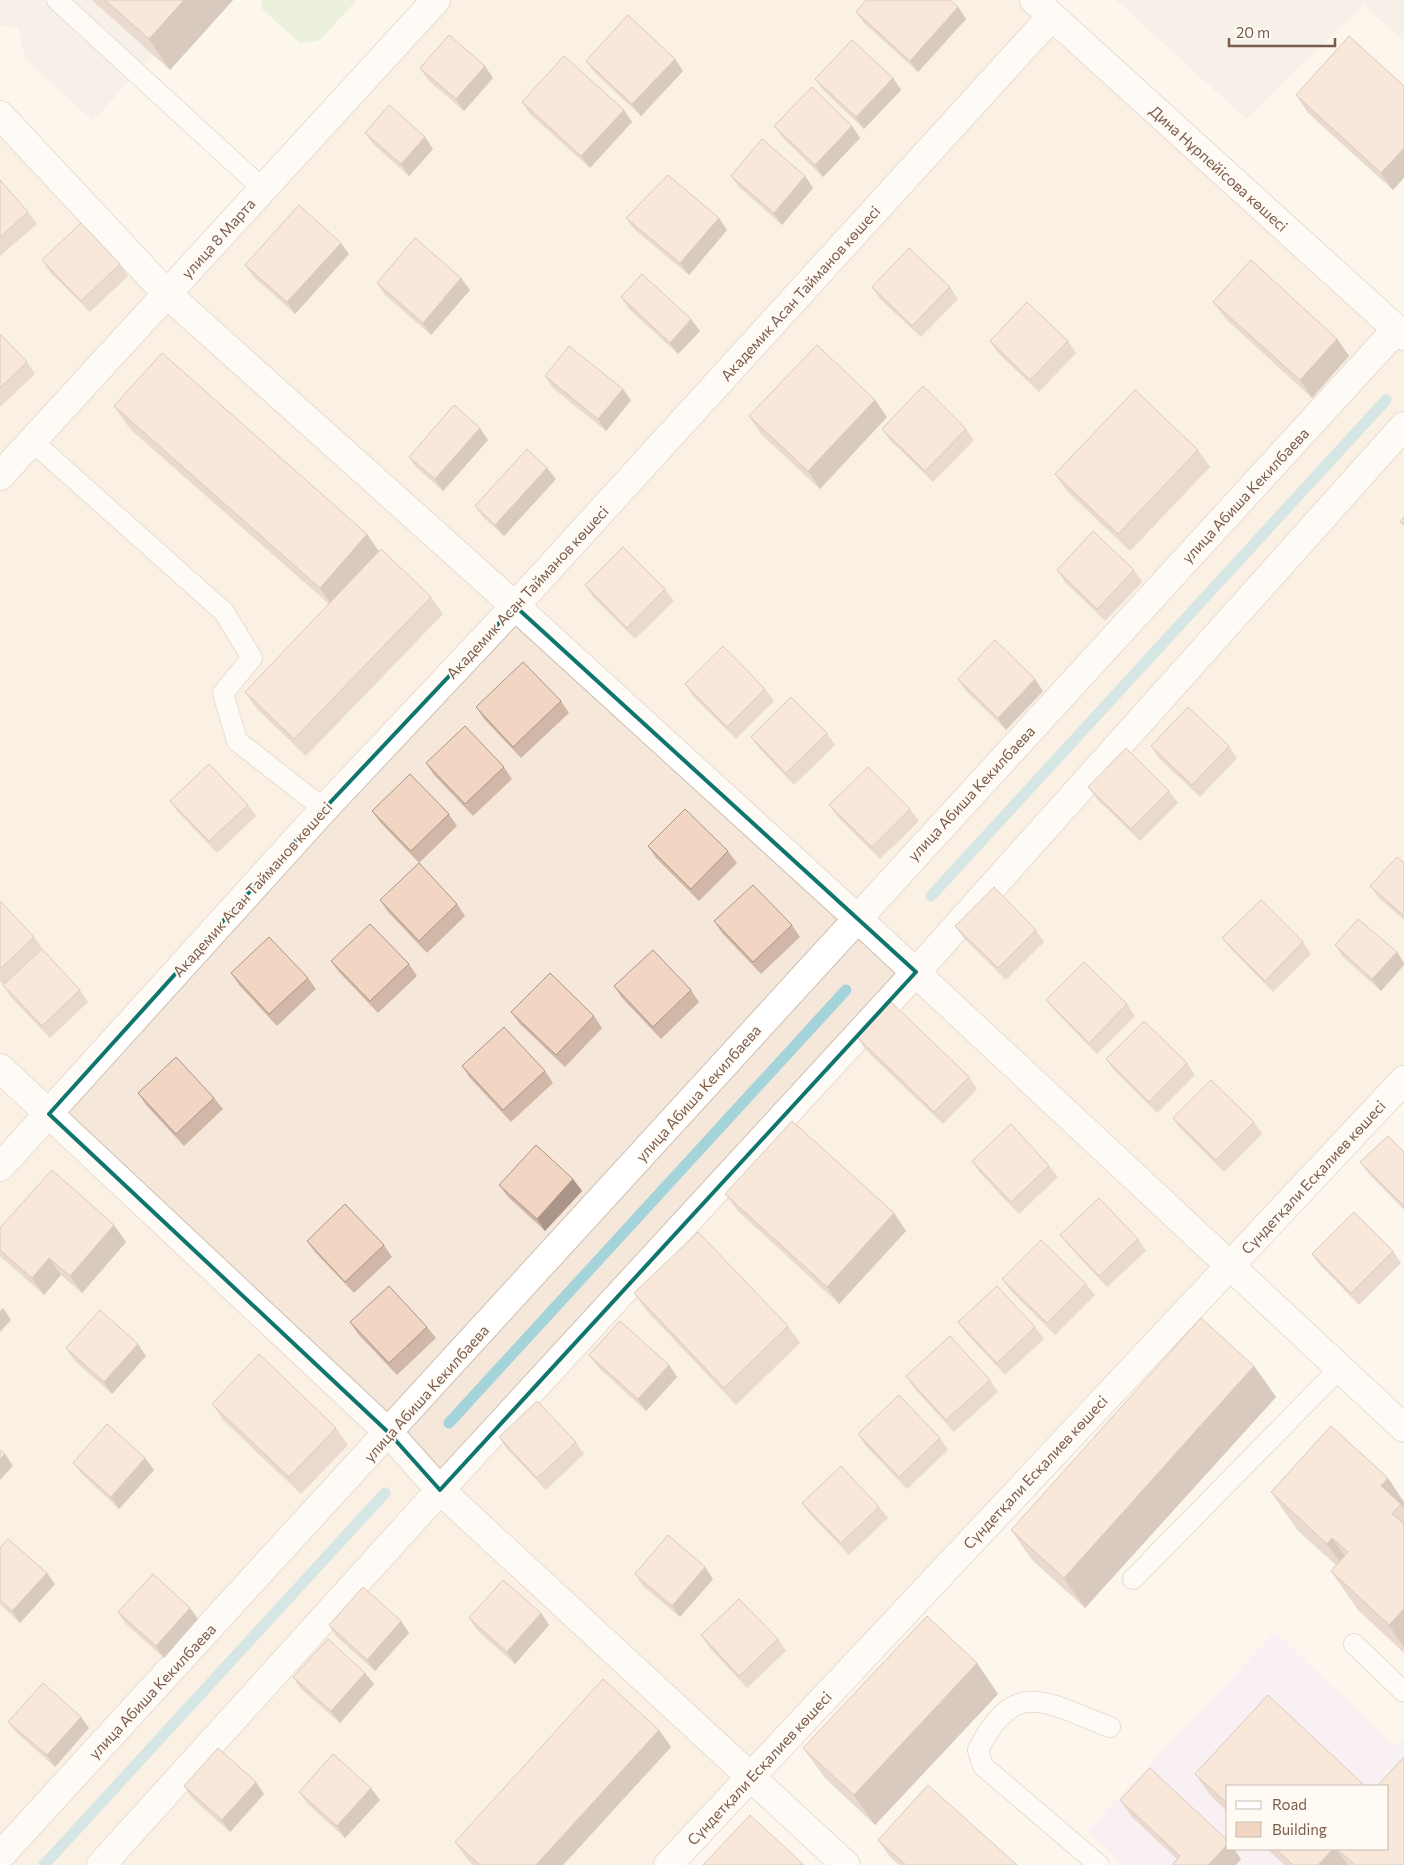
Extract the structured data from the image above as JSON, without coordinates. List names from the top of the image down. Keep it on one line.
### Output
{"streets":{"street":["Дина Нұрпейісова көшесі","улица 8 Марта","Академик Асан Тайманов көшесі","улица Абиша Кекилбаева","Сүндетқали Есқалиев көшесі"]},"crossings":[["Дина Нұрпейісова көшесі","Академик Асан Тайманов көшесі"],["Дина Нұрпейісова көшесі","улица Абиша Кекилбаева"]],"legend":["Road","Building"],"scale_bar":"20 m"}
